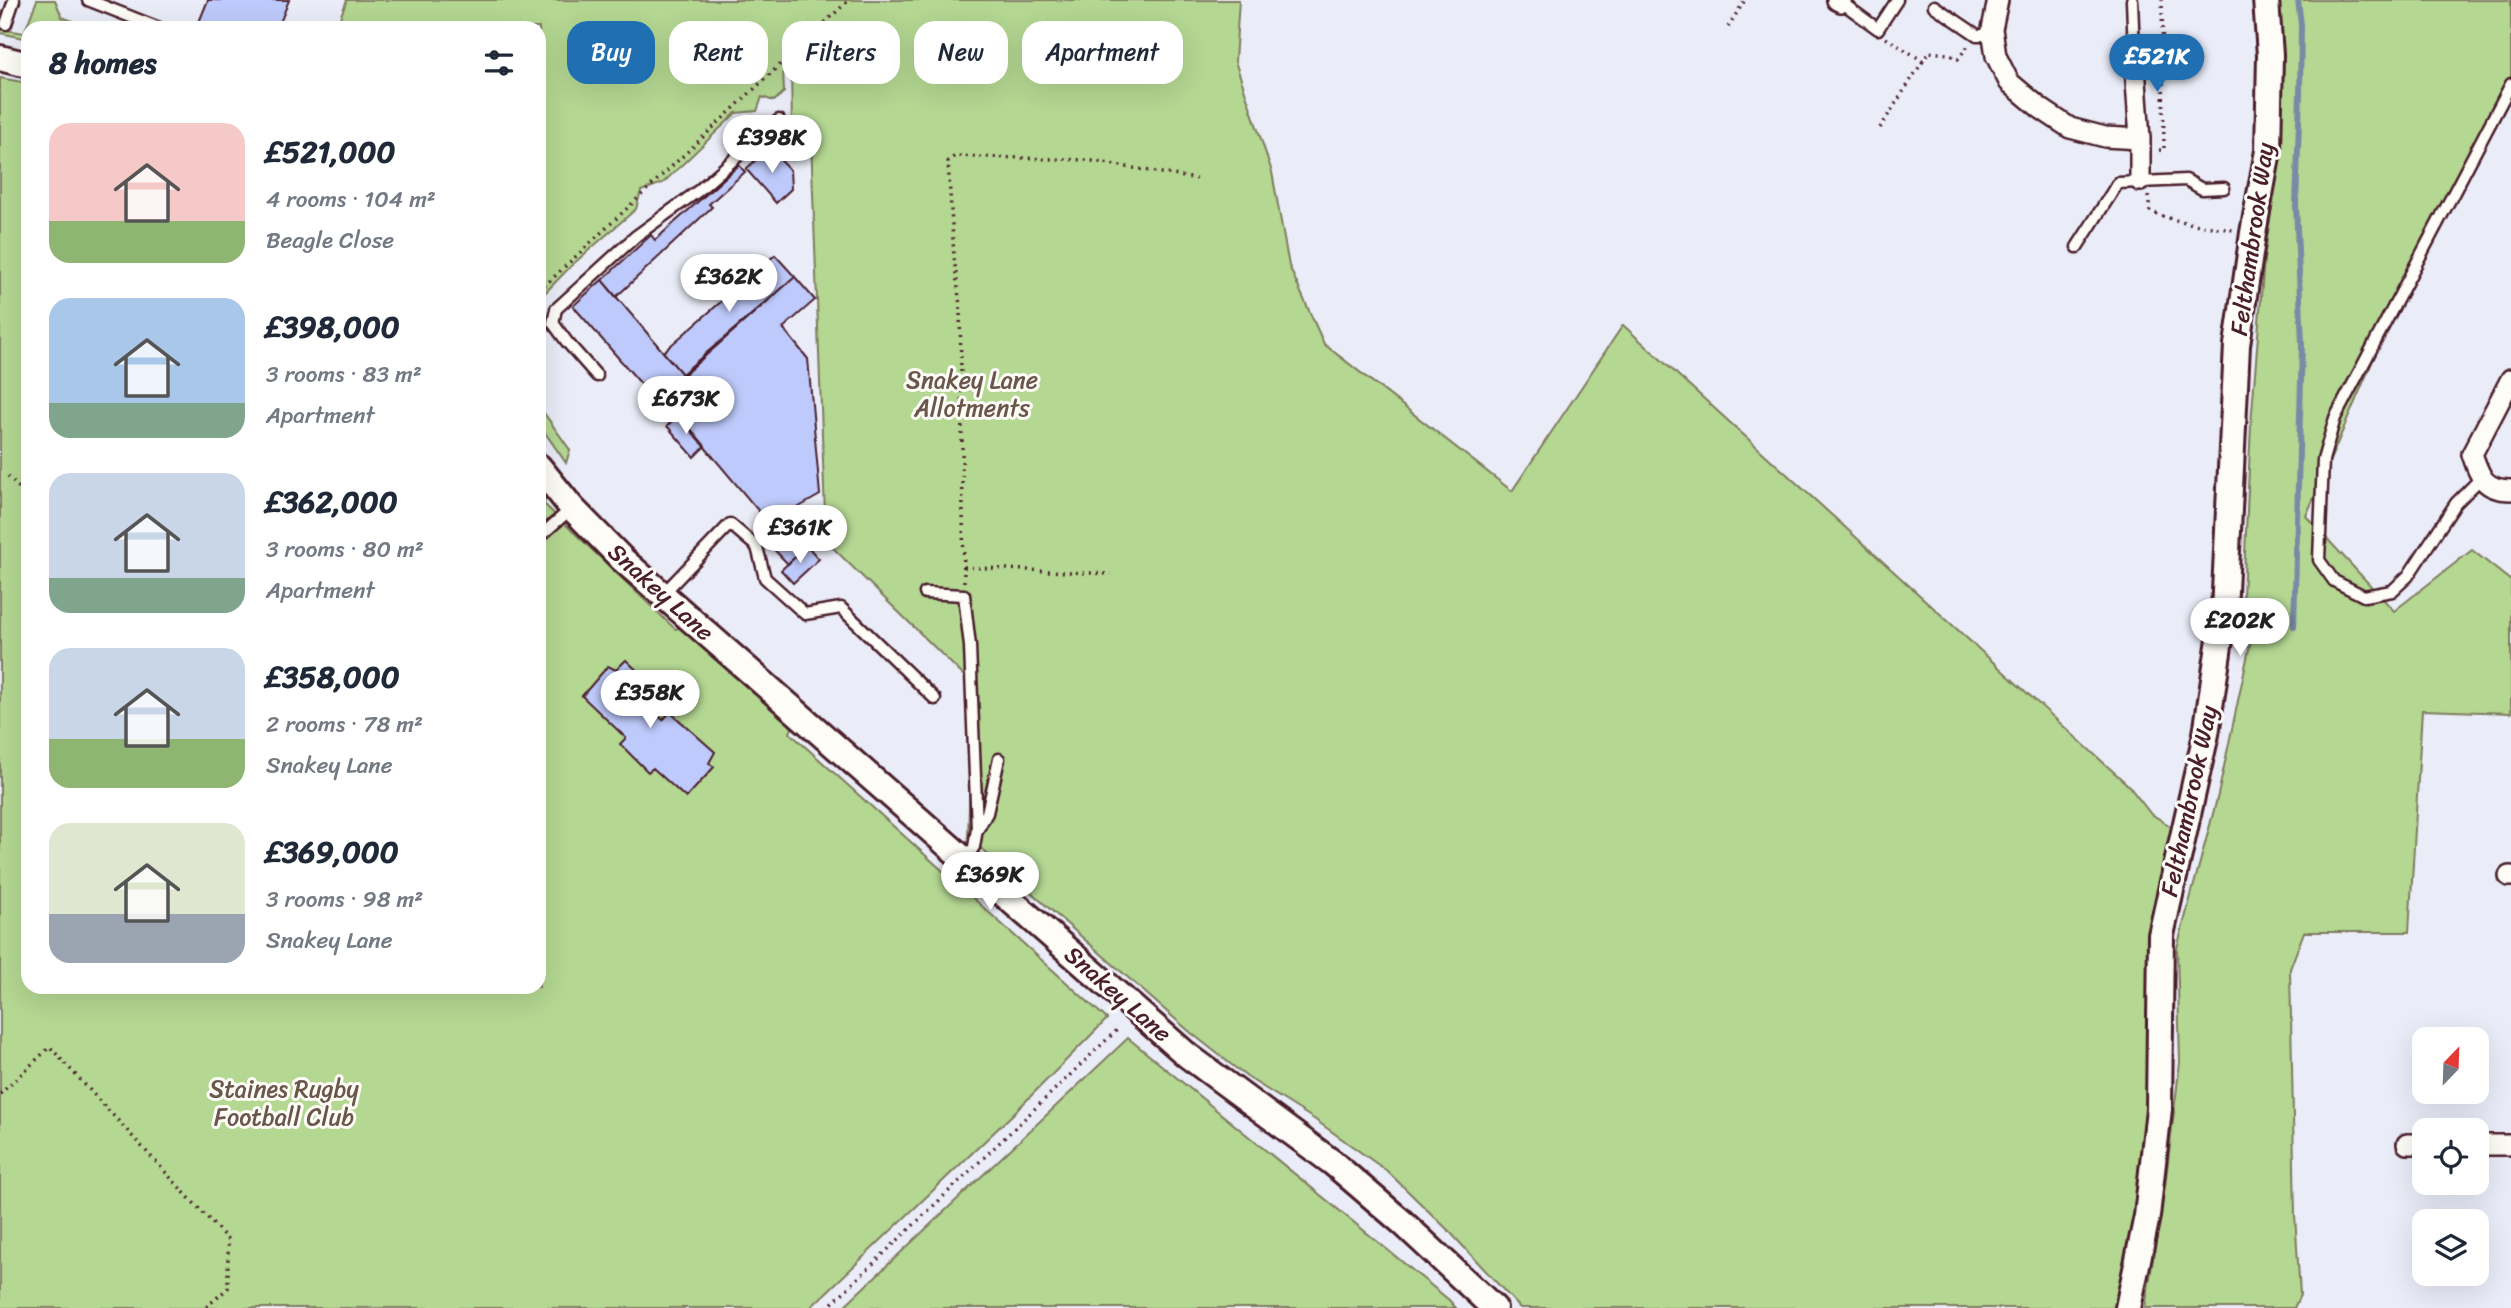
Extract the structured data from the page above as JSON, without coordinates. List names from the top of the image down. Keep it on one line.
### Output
{"streets":{"street":["Felthambrook Way","Snakey Lane"]},"parks":["Snakey Lane Allotments","Staines Rugby Football Club"],"north":"top right","page":{"chip":["Buy","Rent","Filters","New","Apartment"],"heading":"8 homes","price":["£521K","£398K","£362K","£673K","£361K","£202K","£358K","£369K"],"list":[{"name":"£521,000","note":"4 rooms · 104 m² · Beagle Close"},{"name":"£398,000","note":"3 rooms · 83 m² · Apartment"},{"name":"£362,000","note":"3 rooms · 80 m² · Apartment"},{"name":"£358,000","note":"2 rooms · 78 m² · Snakey Lane"},{"name":"£369,000","note":"3 rooms · 98 m² · Snakey Lane"}]}}
